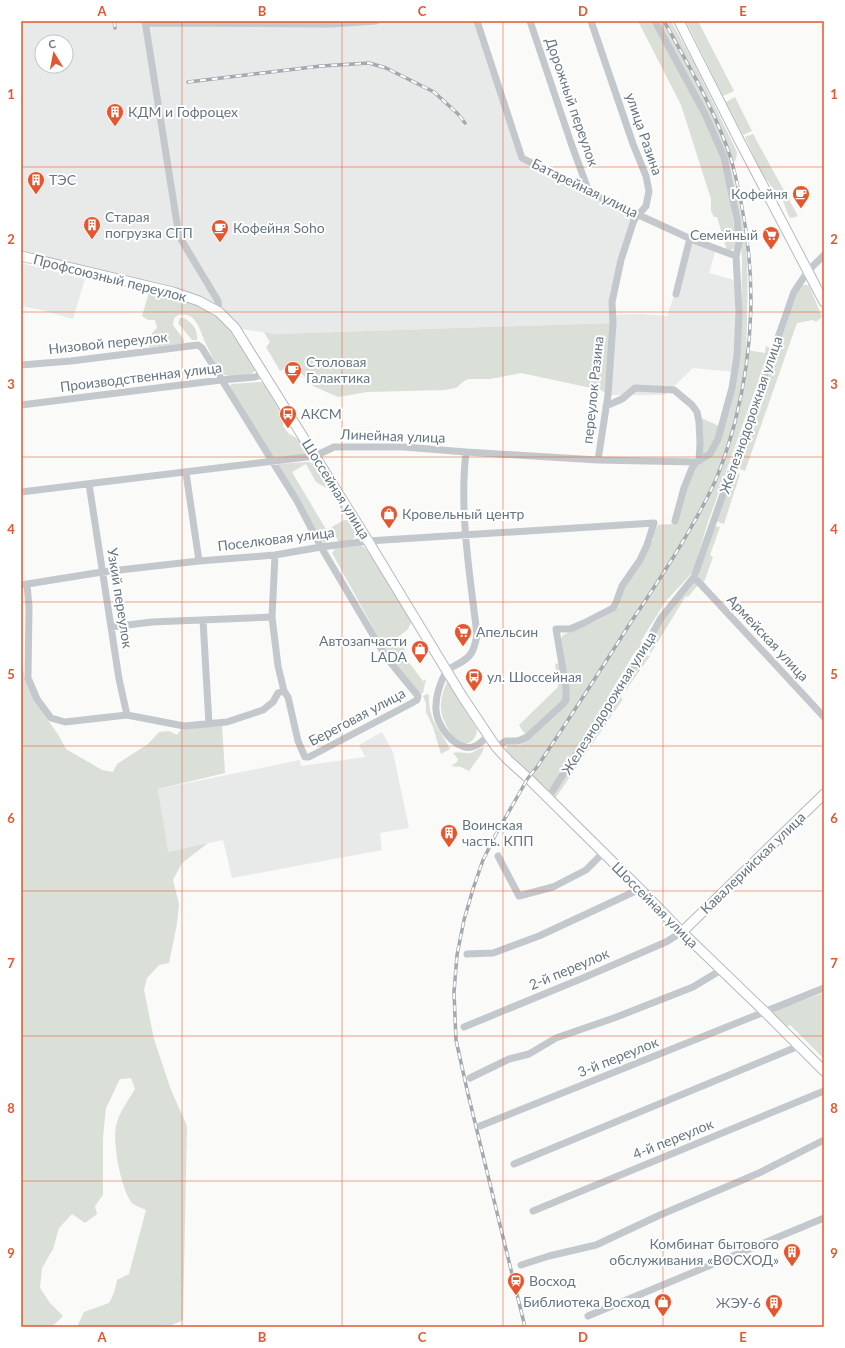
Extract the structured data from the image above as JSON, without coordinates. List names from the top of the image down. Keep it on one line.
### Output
{"streets":{"main road":["Профсоюзный переулок","Шоссейная улица","Кавалерийская улица"],"street":["Дорожный переулок","улица Разина","Батарейная улица","Низовой переулок","Производственная улица","переулок Разина","Железнодорожная улица","Линейная улица","Поселковая улица","Узкий переулок","Армейская улица","Береговая улица","2-й переулок","3-й переулок","4-й переулок"]},"crossings":[["Дорожный переулок","Батарейная улица"],["улица Разина","Батарейная улица"],["улица Разина","переулок Разина"],["Батарейная улица","Железнодорожная улица"],["Профсоюзный переулок","Шоссейная улица"],["Низовой переулок","Производственная улица"],["Производственная улица","Шоссейная улица"],["переулок Разина","Линейная улица"],["Железнодорожная улица","Линейная улица"],["Железнодорожная улица","Шоссейная улица"],["Железнодорожная улица","Армейская улица"],["Линейная улица","Шоссейная улица"],["Линейная улица","Узкий переулок"],["Шоссейная улица","Поселковая улица"],["Шоссейная улица","Кавалерийская улица"],["Шоссейная улица","2-й переулок"],["Шоссейная улица","3-й переулок"],["Поселковая улица","Узкий переулок"],["Поселковая улица","Береговая улица"],["Кавалерийская улица","2-й переулок"]],"places":{"building":["КДМ и Гофроцех","ТЭС","Старая погрузка СГП","Воинская часть. КПП","Комбинат бытового обслуживания «ВОСХОД»","ЖЭУ-6"],"cafe":["Кофейня","Кофейня Soho","Столовая Галактика"],"supermarket":["Семейный","Апельсин"],"bus stop":["АКСМ","ул. Шоссейная"],"shop":["Кровельный центр","Автозапчасти LADA","Библиотека Восход"],"station":["Восход"]},"north":"top","grid":{"columns":["A","B","C","D","E"],"rows":["1","2","3","4","5","6","7","8","9"]}}
